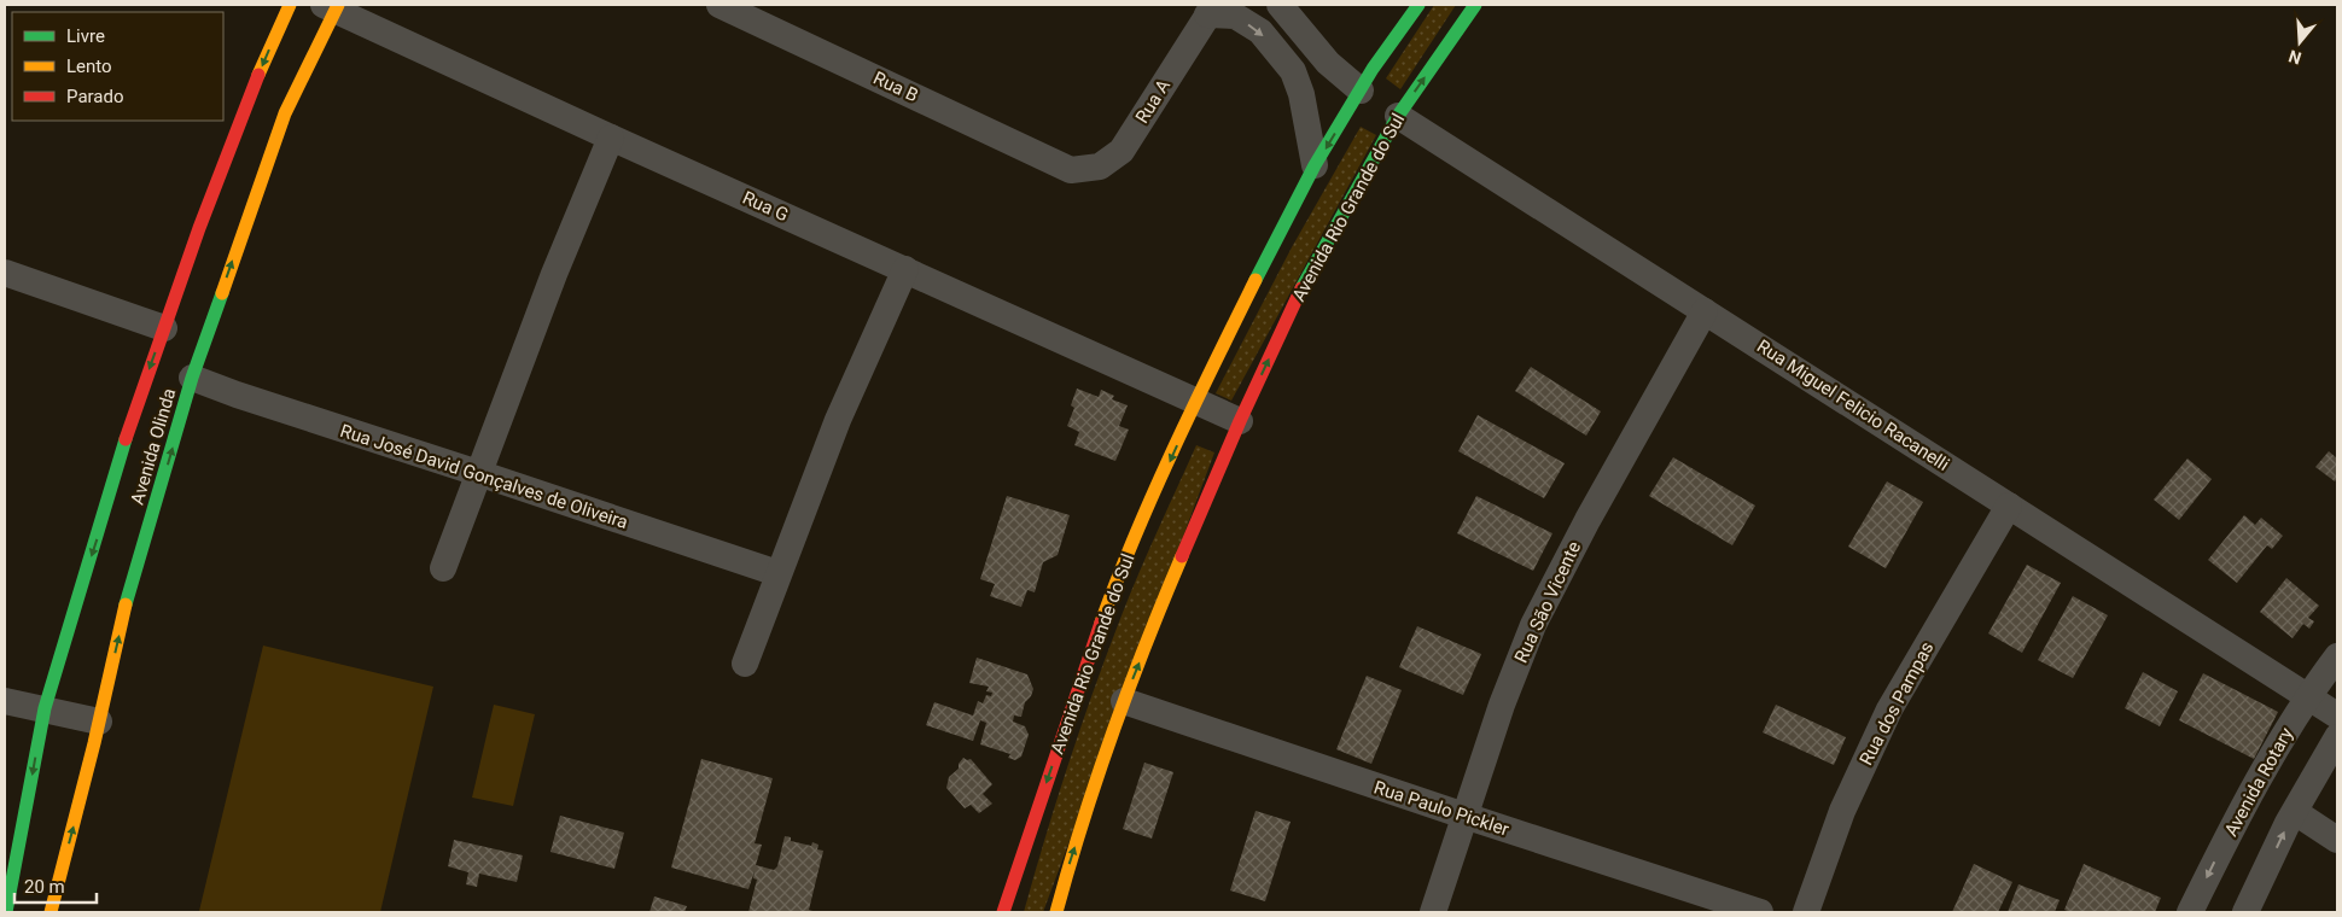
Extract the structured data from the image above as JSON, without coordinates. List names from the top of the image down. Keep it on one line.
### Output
{"streets":{"street":["Rua B","Rua A","Rua G","Avenida Rio Grande do Sul","Rua Miguel Felicio Racanelli","Avenida Olinda","Rua José David Gonçalves de Oliveira","Rua São Vicente","Rua dos Pampas","Avenida Rotary","Rua Paulo Pickler"]},"crossings":[["Rua B","Rua A"],["Rua G","Avenida Rio Grande do Sul"],["Rua G","Avenida Olinda"],["Avenida Rio Grande do Sul","Rua Miguel Felicio Racanelli"],["Avenida Rio Grande do Sul","Rua Paulo Pickler"],["Rua Miguel Felicio Racanelli","Rua São Vicente"],["Rua Miguel Felicio Racanelli","Rua dos Pampas"],["Rua Miguel Felicio Racanelli","Avenida Rotary"],["Avenida Olinda","Rua José David Gonçalves de Oliveira"],["Rua São Vicente","Rua Paulo Pickler"]],"legend":["Livre","Lento","Parado"],"scale_bar":"20 m","north":"bottom"}
